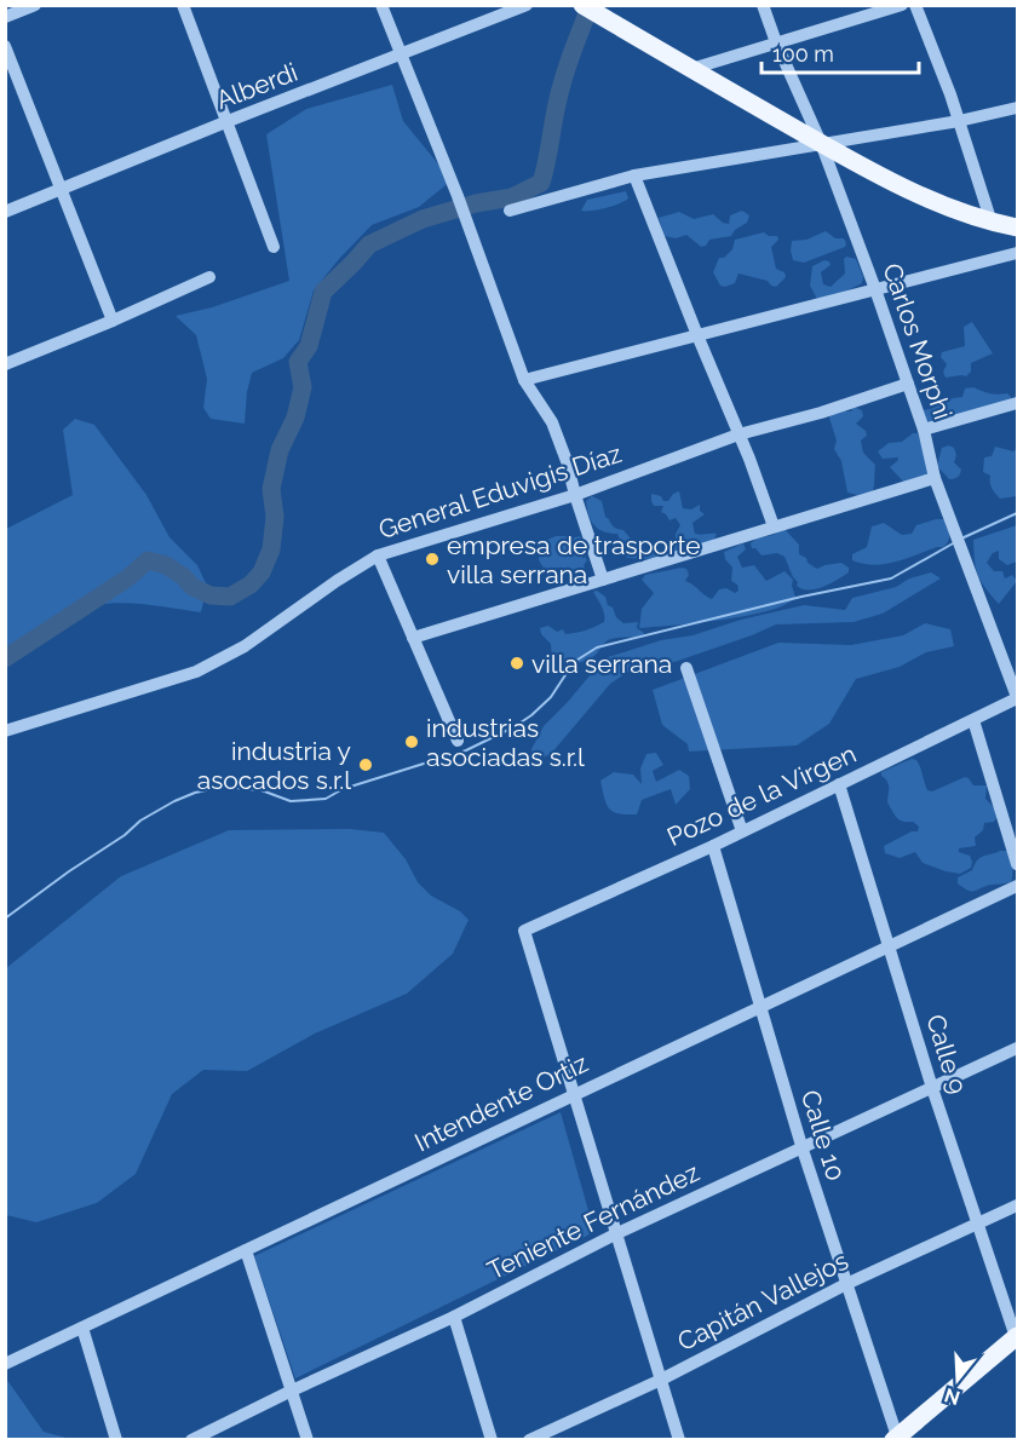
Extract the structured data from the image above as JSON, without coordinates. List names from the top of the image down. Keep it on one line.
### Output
{"streets":{"street":["Alberdi","Carlos Morphi","General Eduvigis Díaz","Pozo de la Virgen","Calle 9","Intendente Ortiz","Calle 10","Teniente Fernández","Capitán Vallejos"]},"crossings":[["Carlos Morphi","General Eduvigis Díaz"],["Carlos Morphi","Pozo de la Virgen"],["Pozo de la Virgen","Calle 9"],["Pozo de la Virgen","Intendente Ortiz"],["Pozo de la Virgen","Calle 10"],["Calle 9","Intendente Ortiz"],["Calle 9","Teniente Fernández"],["Calle 9","Capitán Vallejos"],["Intendente Ortiz","Calle 10"],["Calle 10","Teniente Fernández"],["Calle 10","Capitán Vallejos"]],"places":["empresa de trasporte villa serrana","villa serrana","industrias asociadas s.r.l","industria y asocados s.r.l"],"scale_bar":"100 m","north":"bottom"}
